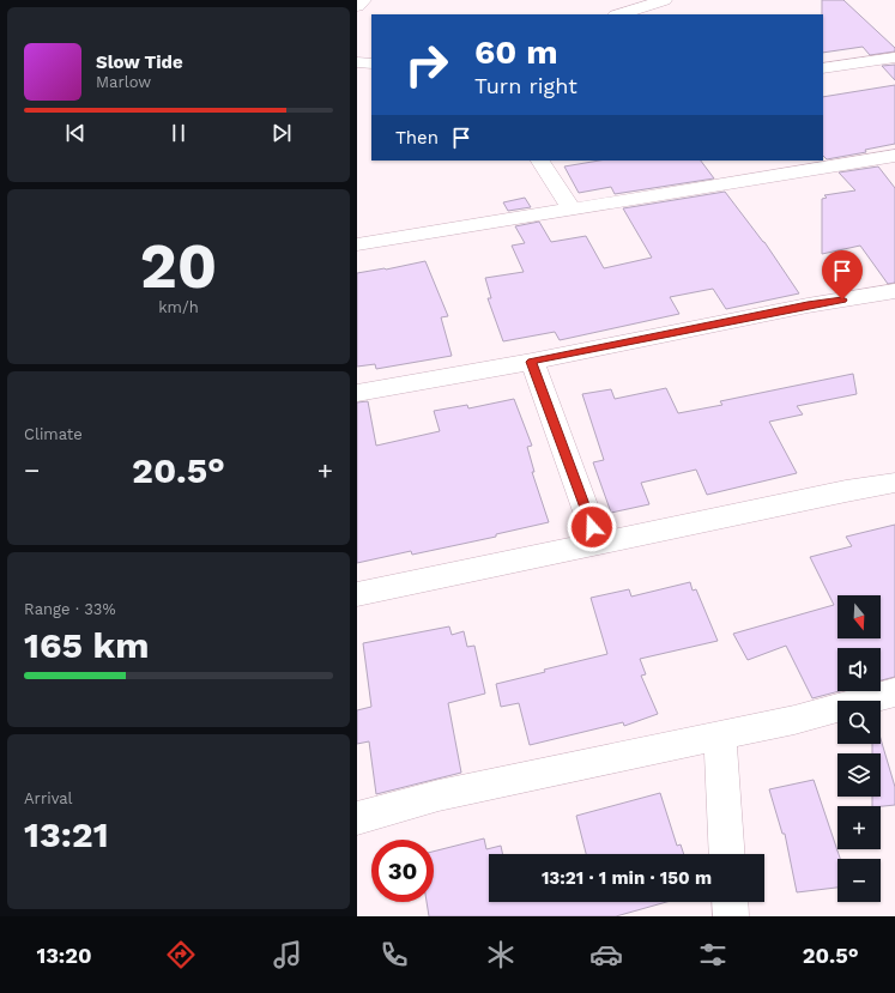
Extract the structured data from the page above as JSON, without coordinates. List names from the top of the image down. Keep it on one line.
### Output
{"north":"bottom","page":{"turn":["60 m","Turn right"],"song":["Slow Tide","Marlow"],"then":"Then","tile":[["20","km/h"],"Climate",["Range · 33%","165 km"],["Arrival","13:21"]],"heat":["−","20.5°","+"],"map_buttons":["+","−"],"limit":"30","trip":"13:21 · 1 min · 150 m","tabs":["13:20","20.5°"]}}
